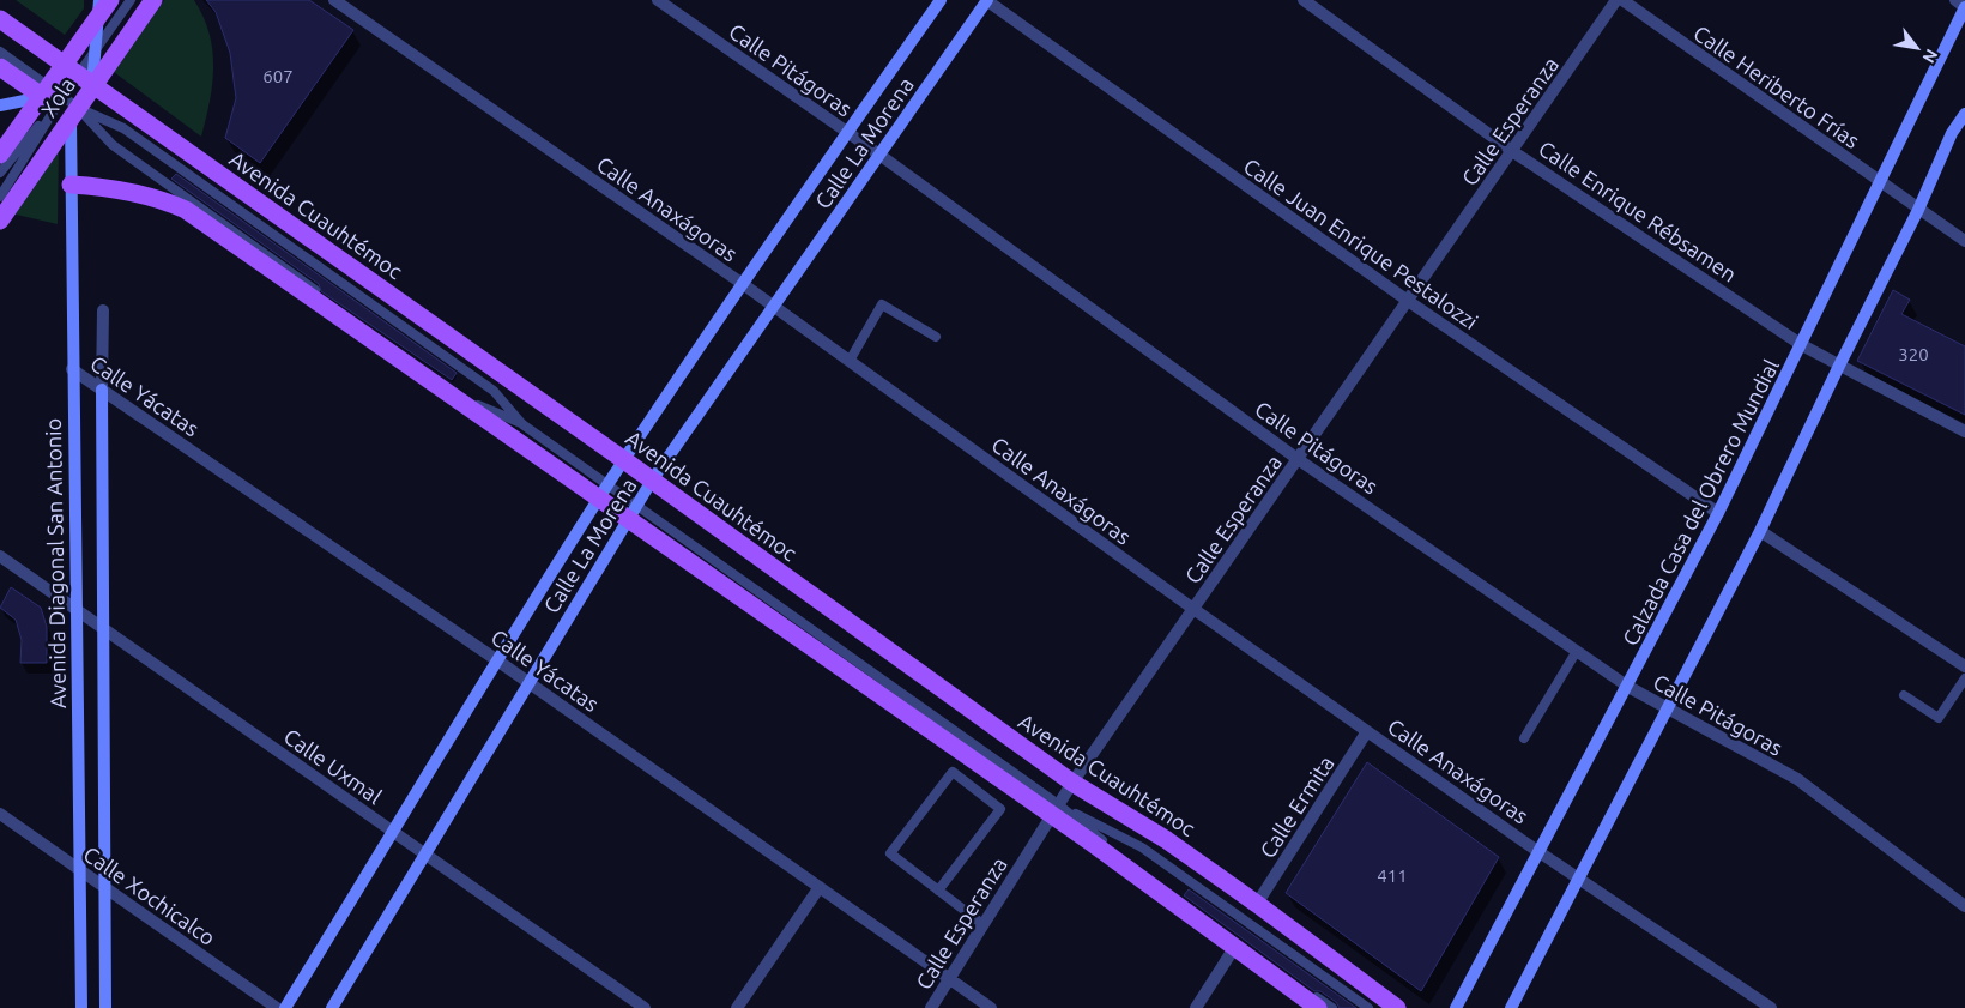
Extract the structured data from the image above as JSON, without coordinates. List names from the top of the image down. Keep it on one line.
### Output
{"streets":{"main road":["Xola","Avenida Cuauhtémoc"],"street":["Calle Pitágoras","Calle Heriberto Frías","Calle Esperanza","Calle La Morena","Calle Anaxágoras","Calle Enrique Rébsamen","Calle Juan Enrique Pestalozzi","Calle Yácatas","Calzada Casa del Obrero Mundial","Avenida Diagonal San Antonio","Calle Uxmal","Calle Ermita","Calle Xochicalco"]},"crossings":[["Calle Pitágoras","Calle Esperanza"],["Calle Pitágoras","Calle La Morena"],["Calle Pitágoras","Calzada Casa del Obrero Mundial"],["Calle Heriberto Frías","Calzada Casa del Obrero Mundial"],["Xola","Avenida Cuauhtémoc"],["Xola","Avenida Diagonal San Antonio"],["Calle Esperanza","Calle Anaxágoras"],["Calle Esperanza","Calle Enrique Rébsamen"],["Calle Esperanza","Avenida Cuauhtémoc"],["Calle Esperanza","Calle Juan Enrique Pestalozzi"],["Calle Esperanza","Calle Yácatas"],["Calle La Morena","Calle Anaxágoras"],["Calle La Morena","Avenida Cuauhtémoc"],["Calle La Morena","Calle Juan Enrique Pestalozzi"],["Calle La Morena","Calle Yácatas"],["Calle La Morena","Calle Uxmal"],["Calle Anaxágoras","Calzada Casa del Obrero Mundial"],["Calle Anaxágoras","Calle Ermita"],["Calle Enrique Rébsamen","Calzada Casa del Obrero Mundial"],["Avenida Cuauhtémoc","Avenida Diagonal San Antonio"],["Avenida Cuauhtémoc","Calle Ermita"],["Calle Juan Enrique Pestalozzi","Calzada Casa del Obrero Mundial"],["Calle Yácatas","Avenida Diagonal San Antonio"],["Avenida Diagonal San Antonio","Calle Uxmal"],["Avenida Diagonal San Antonio","Calle Xochicalco"]],"house_numbers":["607","320","411"],"north":"bottom right"}
